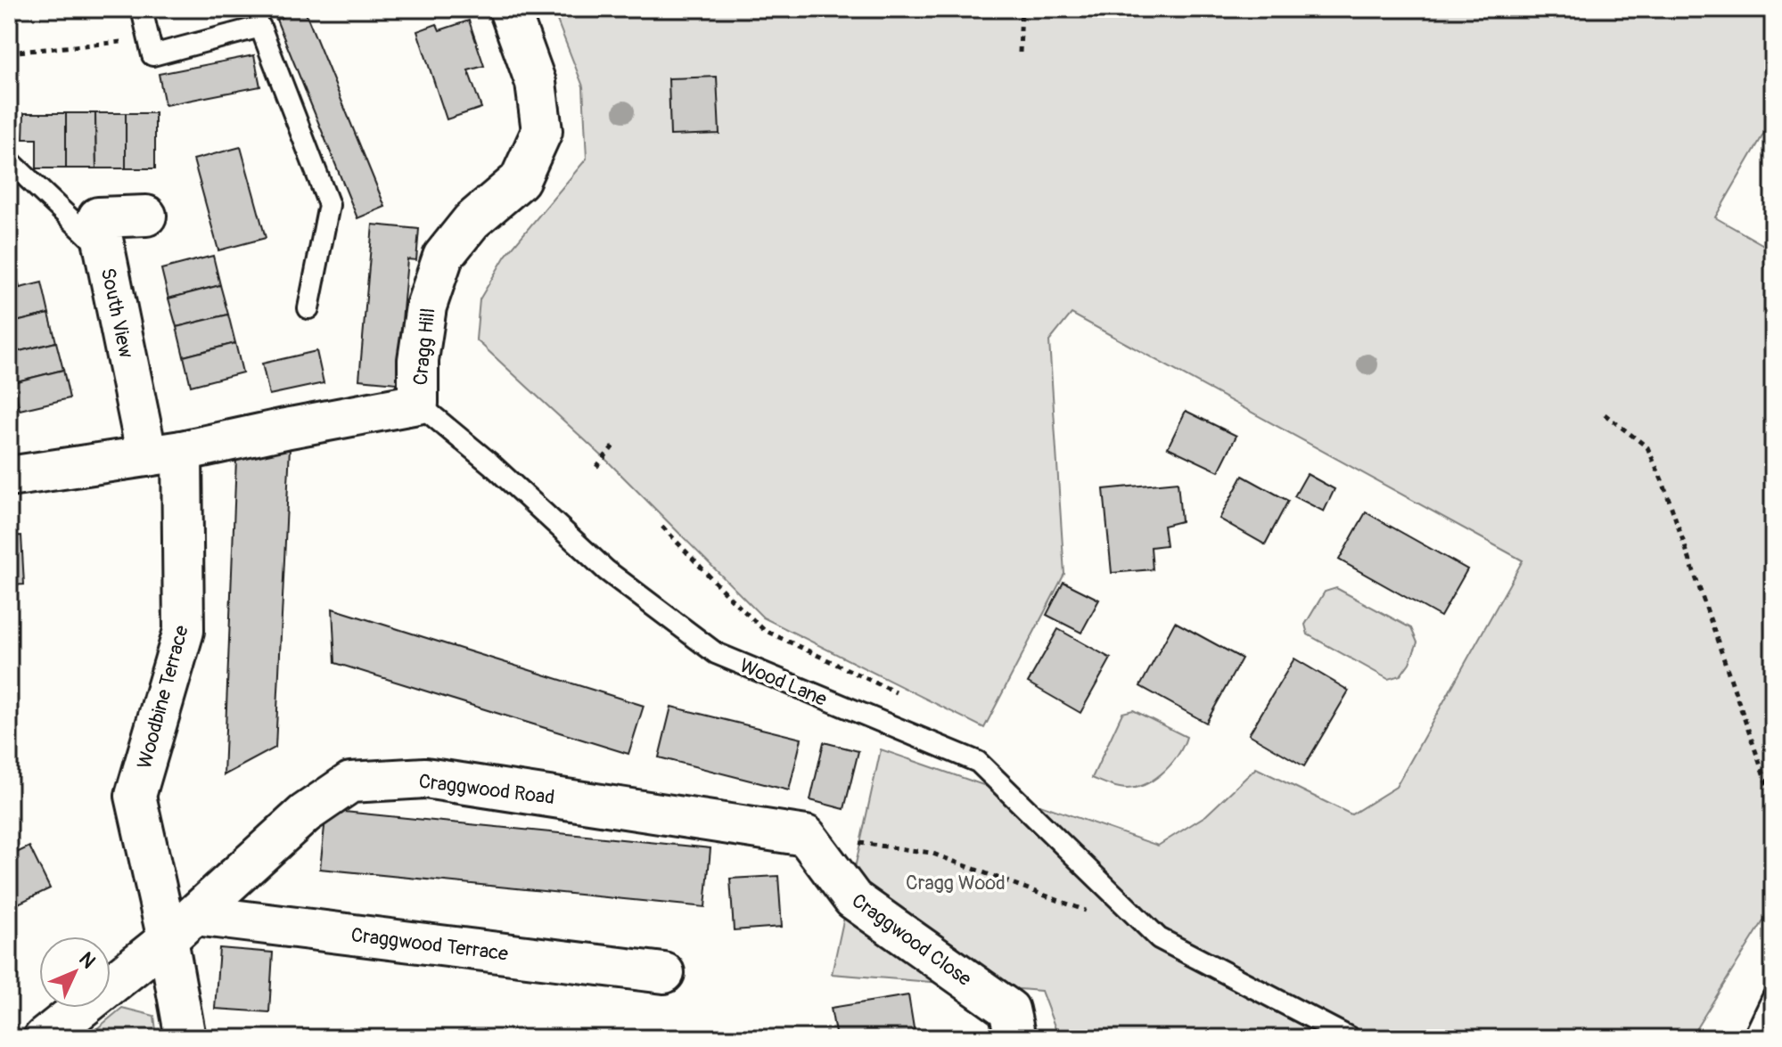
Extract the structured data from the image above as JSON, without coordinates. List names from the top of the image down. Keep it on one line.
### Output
{"streets":{"street":["South View","Cragg Hill","Woodbine Terrace","Craggwood Road","Craggwood Close","Craggwood Terrace"],"lane":["Wood Lane"]},"crossings":[["South View","Cragg Hill"],["South View","Woodbine Terrace"],["Cragg Hill","Wood Lane"],["Cragg Hill","Woodbine Terrace"],["Woodbine Terrace","Craggwood Road"],["Woodbine Terrace","Craggwood Terrace"],["Craggwood Road","Craggwood Close"],["Craggwood Road","Craggwood Terrace"]],"parks":["Cragg Wood"],"north":"top right"}
